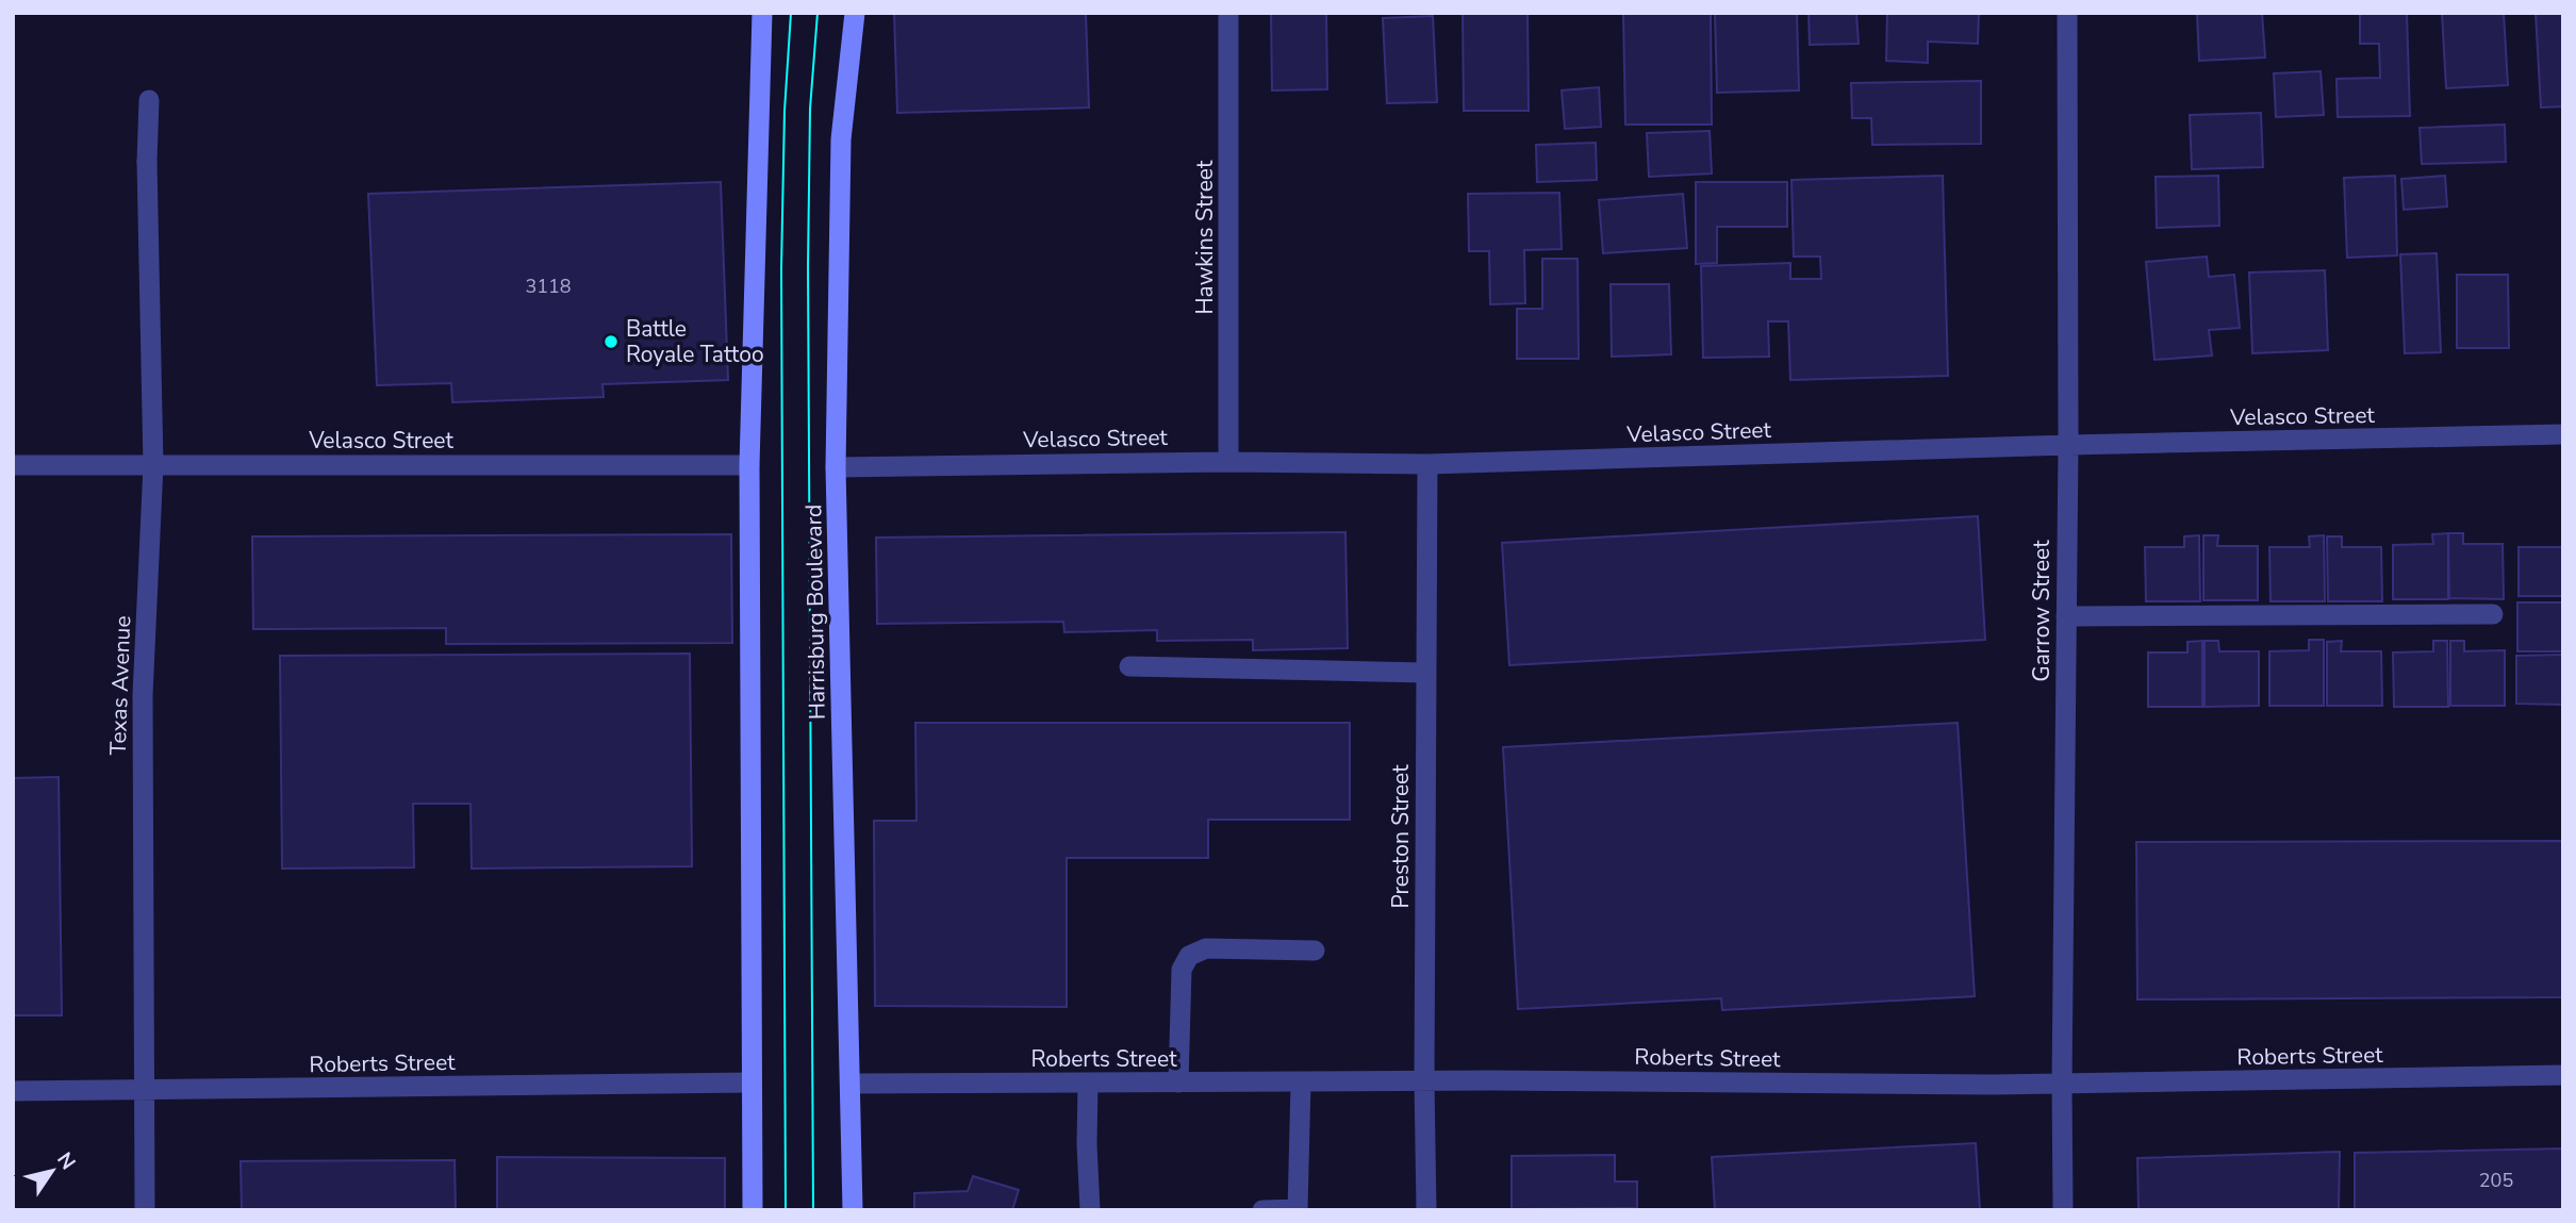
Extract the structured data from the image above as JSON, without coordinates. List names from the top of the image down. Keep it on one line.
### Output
{"streets":{"main road":["Harrisburg Boulevard"],"street":["Hawkins Street","Velasco Street","Garrow Street","Texas Avenue","Preston Street","Roberts Street"]},"crossings":[["Hawkins Street","Velasco Street"],["Velasco Street","Garrow Street"],["Velasco Street","Harrisburg Boulevard"],["Velasco Street","Texas Avenue"],["Velasco Street","Preston Street"],["Garrow Street","Roberts Street"],["Harrisburg Boulevard","Roberts Street"],["Texas Avenue","Roberts Street"],["Preston Street","Roberts Street"]],"places":["Battle Royale Tattoo"],"house_numbers":["3118","205"],"north":"top right"}
